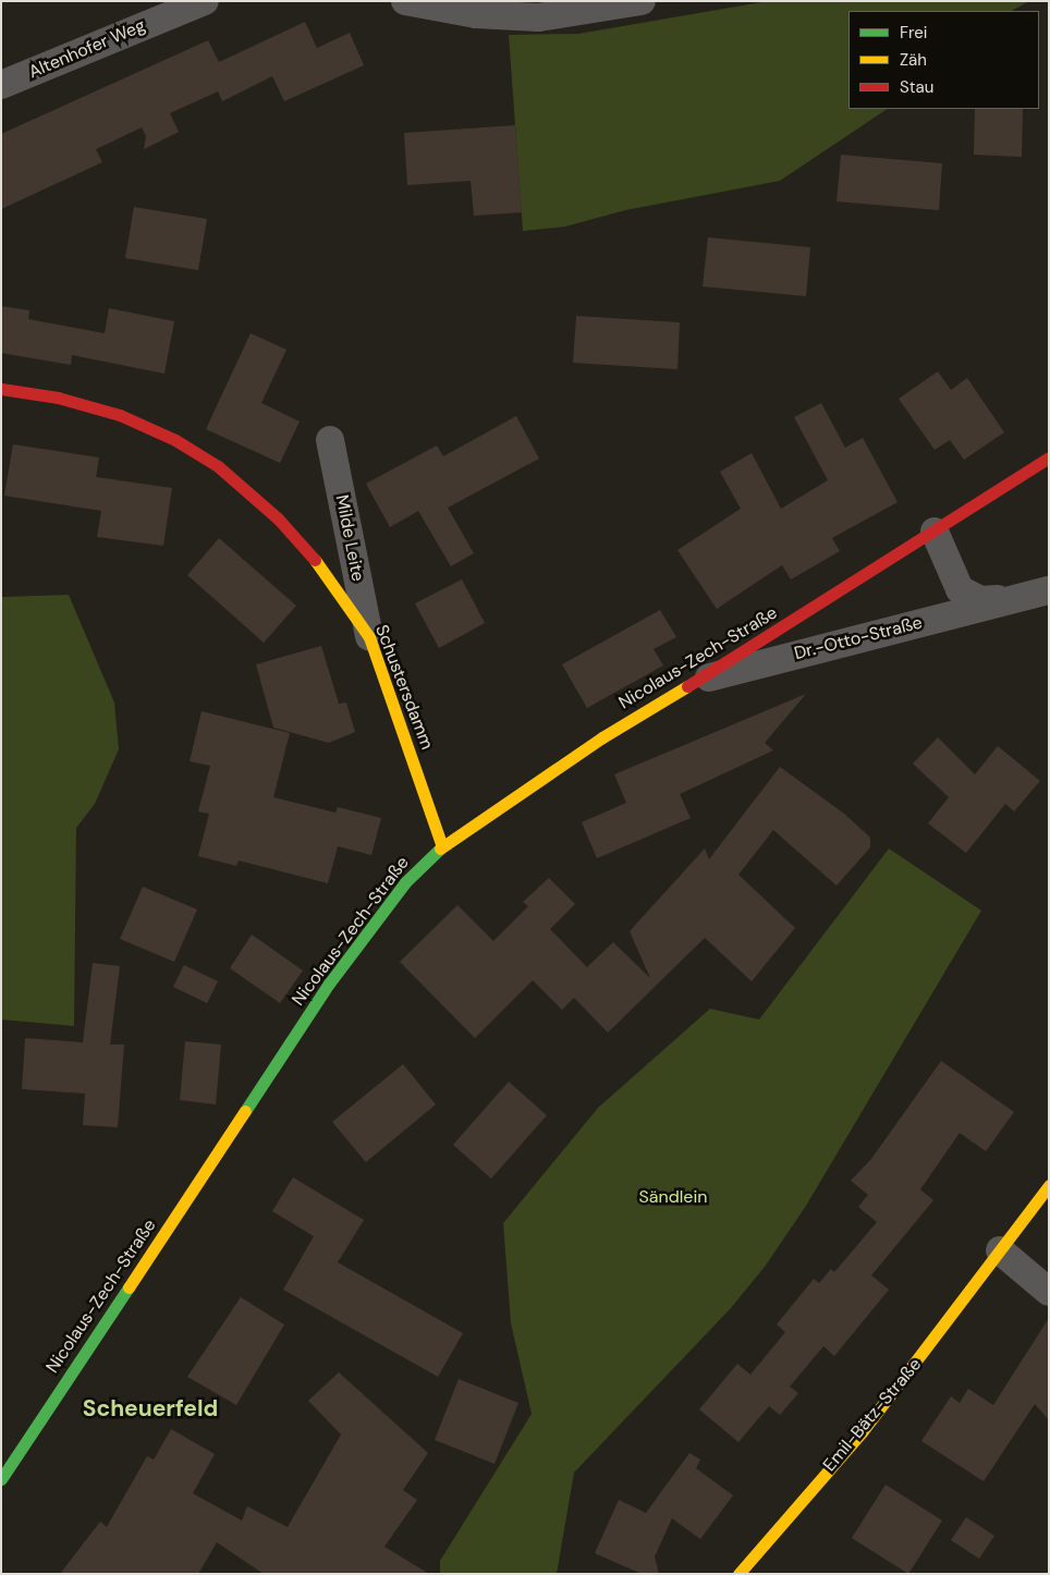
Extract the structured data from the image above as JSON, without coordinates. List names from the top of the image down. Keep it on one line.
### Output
{"streets":{"street":["Altenhofer Weg","Milde Leite","Dr.-Otto-Straße","Nicolaus-Zech-Straße","Schustersdamm","Emil-Bätz-Straße"]},"crossings":[["Milde Leite","Schustersdamm"],["Dr.-Otto-Straße","Nicolaus-Zech-Straße"],["Nicolaus-Zech-Straße","Schustersdamm"]],"districts":["Scheuerfeld"],"parks":["Sändlein"],"legend":["Frei","Zäh","Stau"]}
